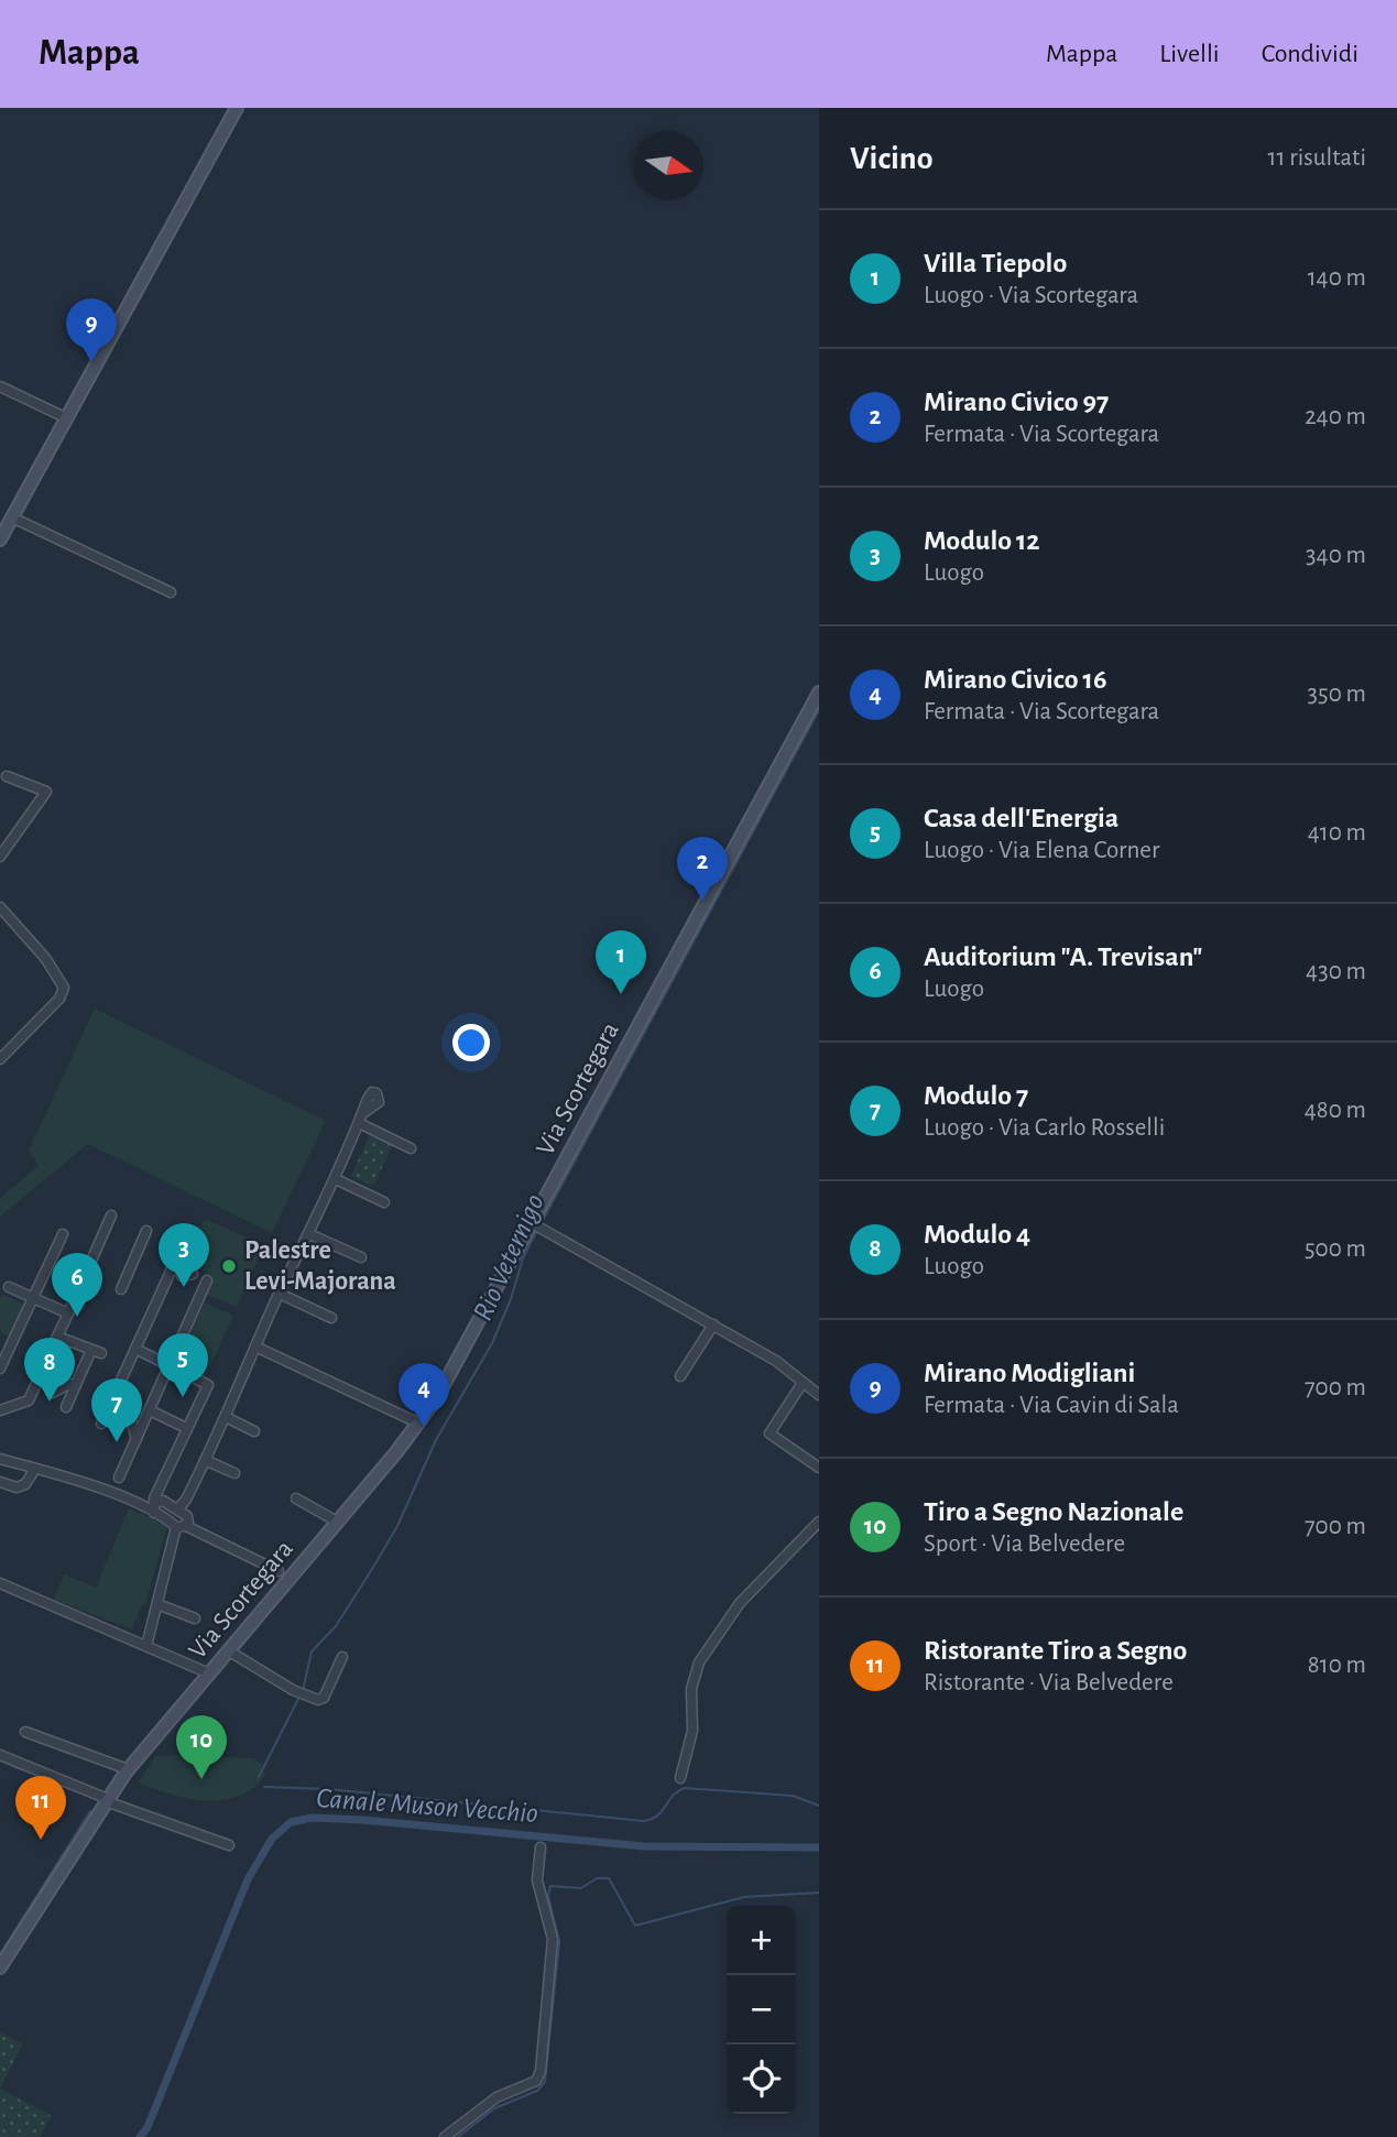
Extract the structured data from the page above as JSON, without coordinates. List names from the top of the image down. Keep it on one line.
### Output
{"streets":{"street":["Via Scortegara"]},"water":["Rio Veternigo","Canale Muson Vecchio"],"places":["Palestre Levi-Majorana"],"north":"right","page":{"header":"Mappa","nav":["Mappa","Livelli","Condividi"],"heading":["Vicino","11 risultati"],"list":[{"mark":"1","name":"Villa Tiepolo","note":"Luogo · Via Scortegara","value":"140 m"},{"mark":"2","name":"Mirano Civico 97","note":"Fermata · Via Scortegara","value":"240 m"},{"mark":"3","name":"Modulo 12","note":"Luogo","value":"340 m"},{"mark":"4","name":"Mirano Civico 16","note":"Fermata · Via Scortegara","value":"350 m"},{"mark":"5","name":"Casa dell'Energia","note":"Luogo · Via Elena Corner","value":"410 m"},{"mark":"6","name":"Auditorium \"A. Trevisan\"","note":"Luogo","value":"430 m"},{"mark":"7","name":"Modulo 7","note":"Luogo · Via Carlo Rosselli","value":"480 m"},{"mark":"8","name":"Modulo 4","note":"Luogo","value":"500 m"},{"mark":"9","name":"Mirano Modigliani","note":"Fermata · Via Cavin di Sala","value":"700 m"},{"mark":"10","name":"Tiro a Segno Nazionale","note":"Sport · Via Belvedere","value":"700 m"},{"mark":"11","name":"Ristorante Tiro a Segno","note":"Ristorante · Via Belvedere","value":"810 m"}],"pins":["9","2","1","3","6","5","8","4","7","10","11"],"map_buttons":["+","−"]}}
